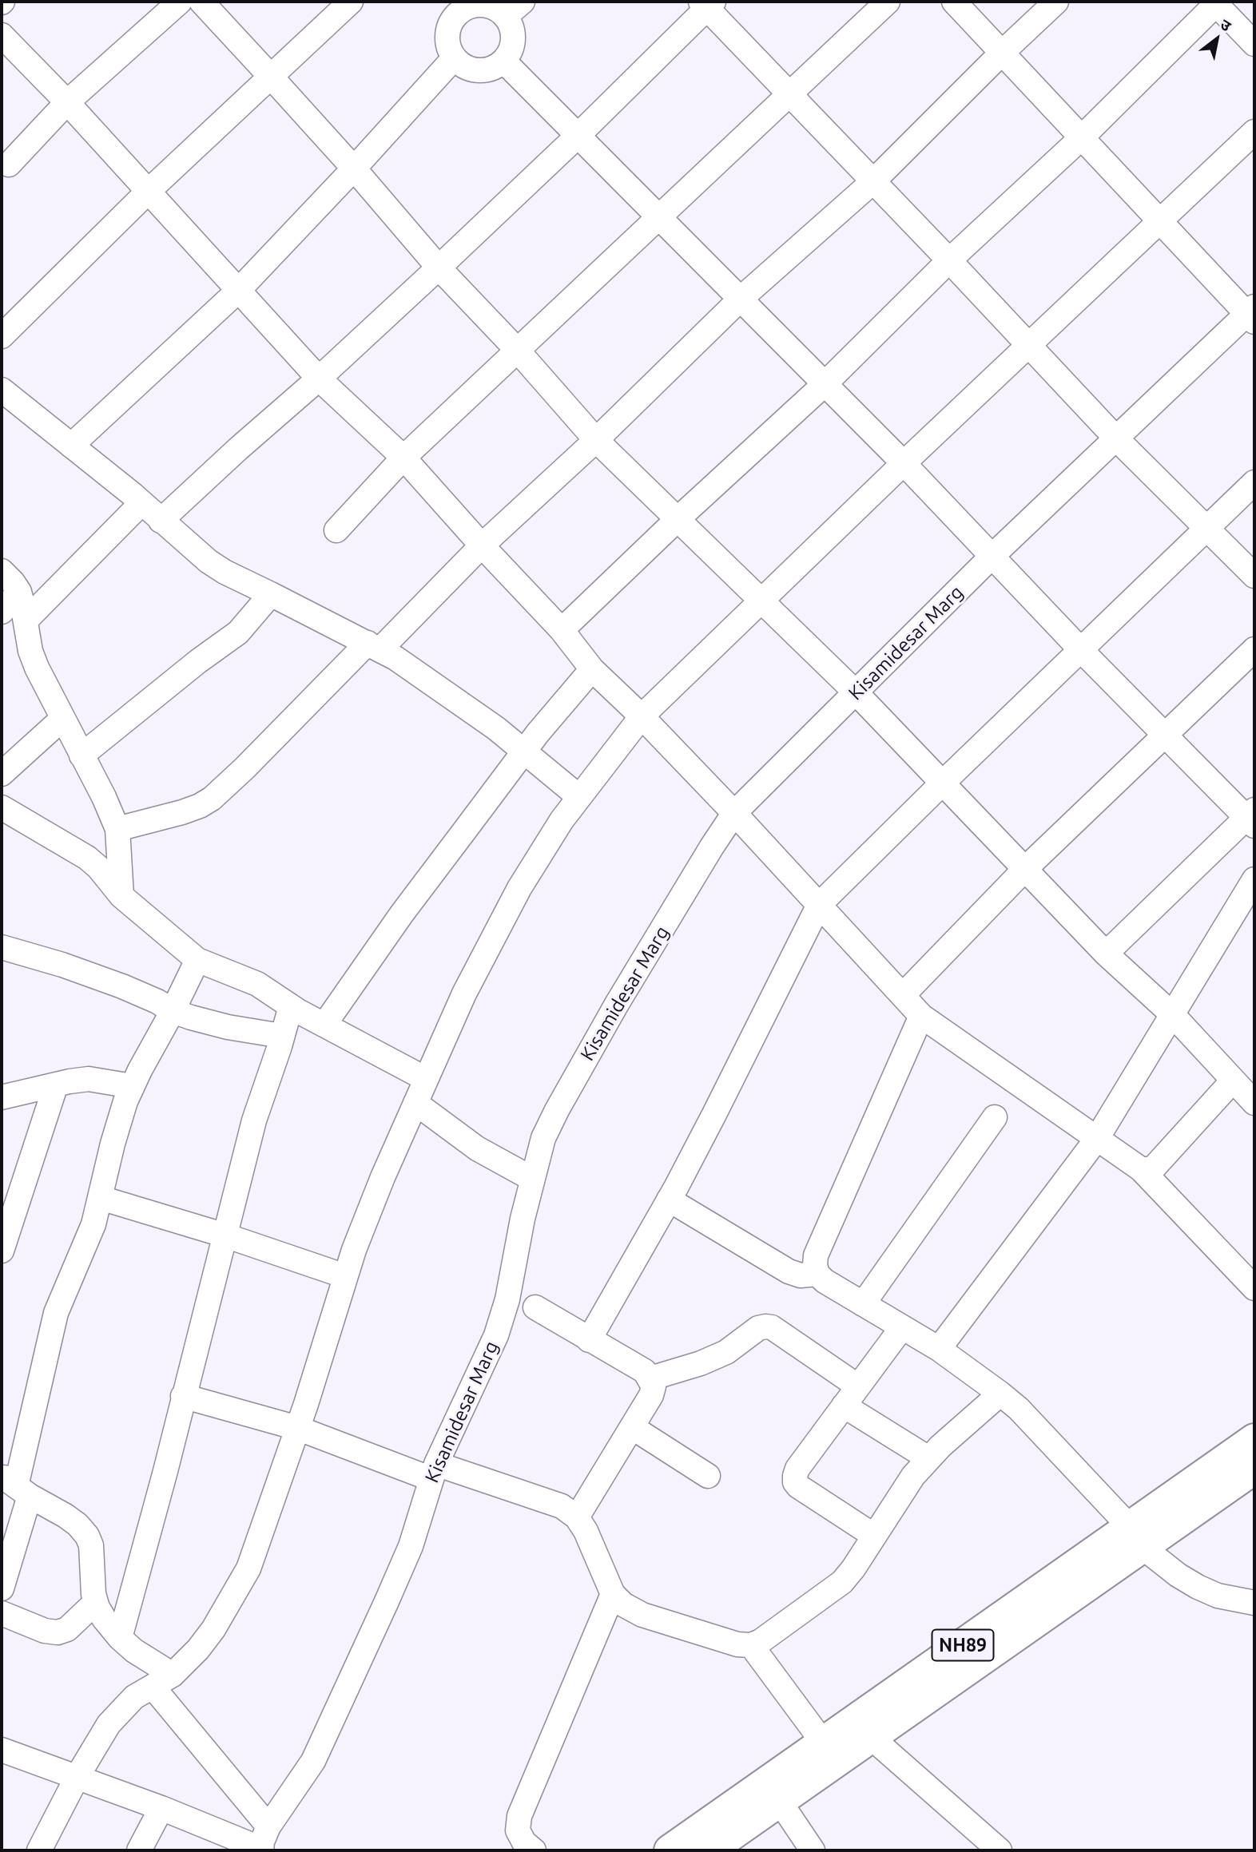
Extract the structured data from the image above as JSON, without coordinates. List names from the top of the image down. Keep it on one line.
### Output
{"streets":{"main road":["NH89"],"street":["Kisamidesar Marg"]},"north":"top right"}
